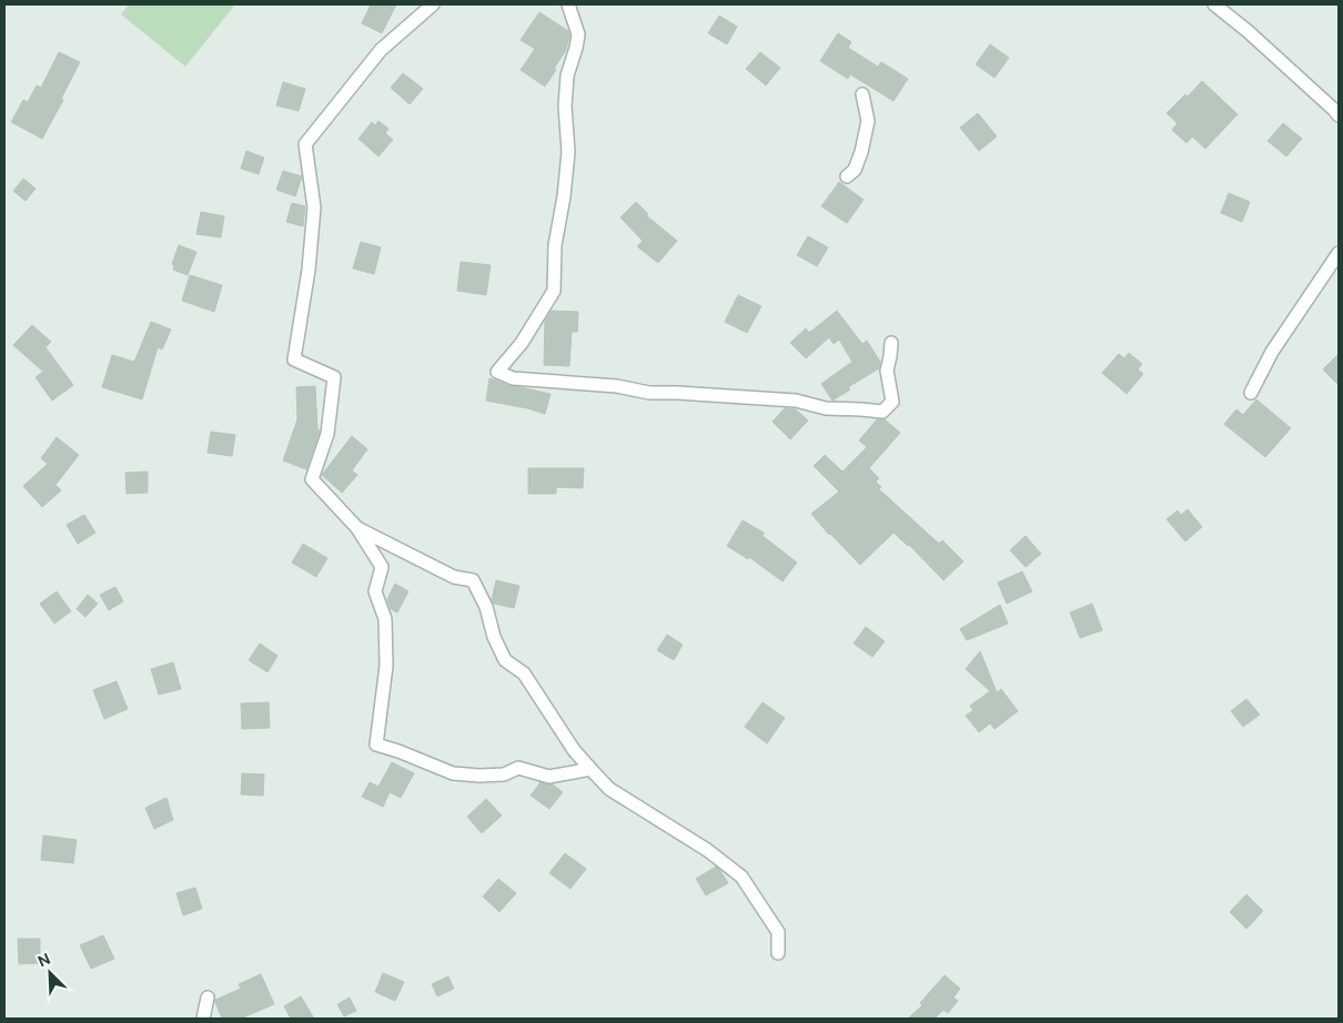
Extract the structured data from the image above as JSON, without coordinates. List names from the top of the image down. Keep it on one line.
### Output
{"north":"top left"}
